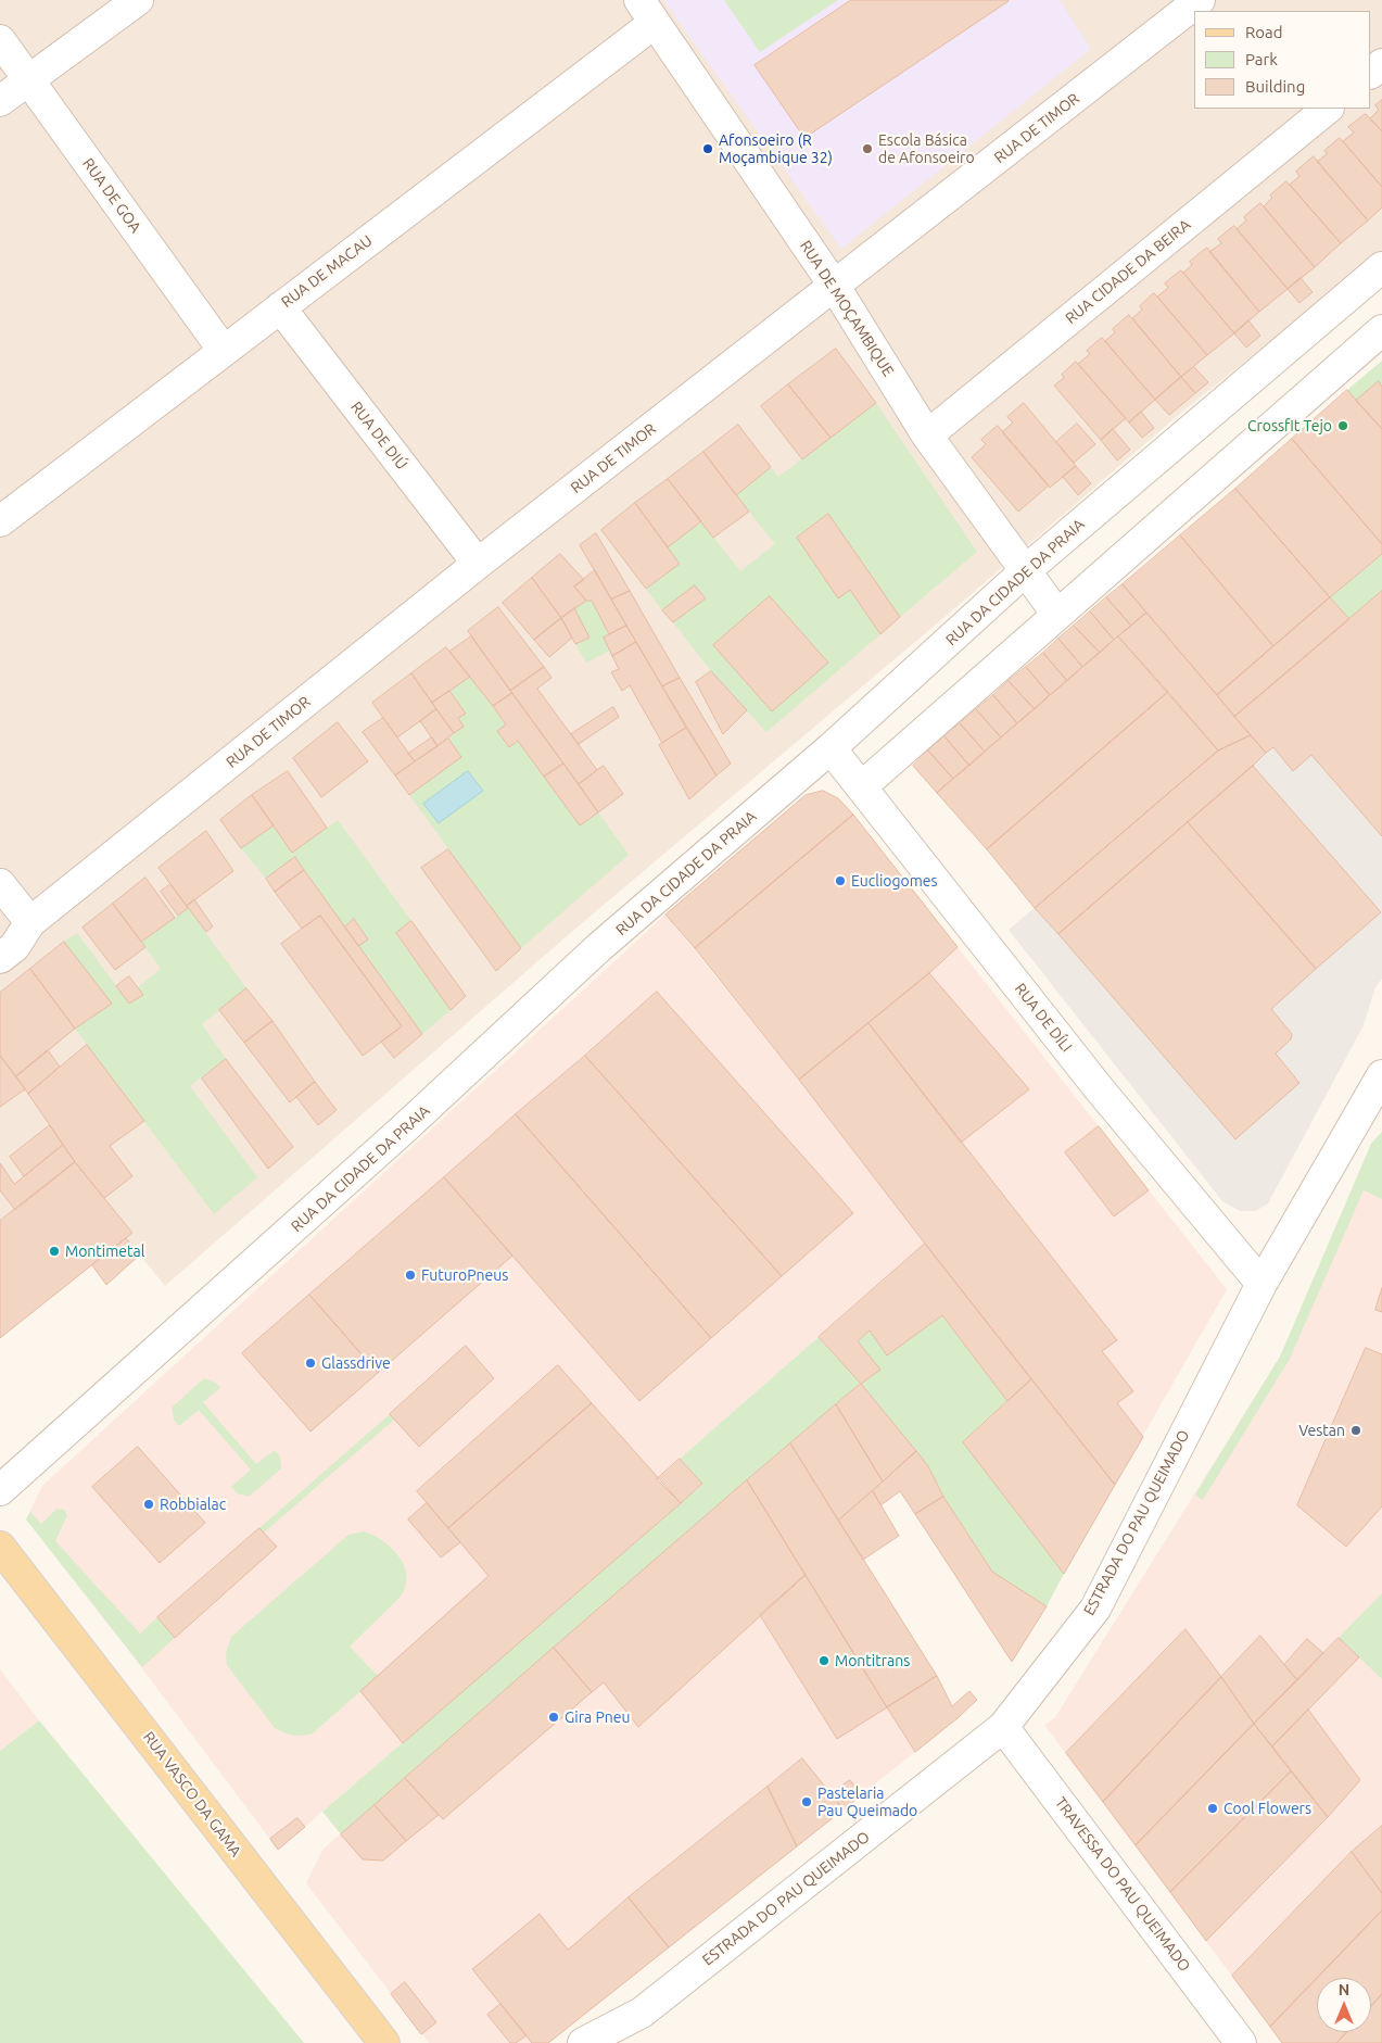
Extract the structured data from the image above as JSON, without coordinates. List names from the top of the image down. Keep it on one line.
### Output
{"streets":{"main road":["RUA VASCO DA GAMA"],"street":["RUA DE TIMOR","RUA DE GOA","RUA DE MACAU","RUA CIDADE DA BEIRA","RUA DE MOÇAMBIQUE","RUA DE DIÚ","RUA DA CIDADE DA PRAIA","RUA DE DÍLI","ESTRADA DO PAU QUEIMADO","TRAVESSA DO PAU QUEIMADO"]},"crossings":[["RUA DE TIMOR","RUA DE MOÇAMBIQUE"],["RUA DE TIMOR","RUA DE DIÚ"],["RUA DE GOA","RUA DE MACAU"],["RUA DE MACAU","RUA DE MOÇAMBIQUE"],["RUA DE MACAU","RUA DE DIÚ"],["RUA CIDADE DA BEIRA","RUA DE MOÇAMBIQUE"],["RUA DE MOÇAMBIQUE","RUA DA CIDADE DA PRAIA"],["RUA DA CIDADE DA PRAIA","RUA DE DÍLI"],["RUA DE DÍLI","ESTRADA DO PAU QUEIMADO"],["ESTRADA DO PAU QUEIMADO","TRAVESSA DO PAU QUEIMADO"]],"places":["Afonsoeiro (R Moçambique 32)","Escola Básica de Afonsoeiro","Crossfit Tejo","Eucliogomes","Montimetal","FuturoPneus","Glassdrive","Vestan","Robbialac","Montitrans","Gira Pneu","Pastelaria Pau Queimado","Cool Flowers"],"legend":["Road","Park","Building"],"north":"top"}
